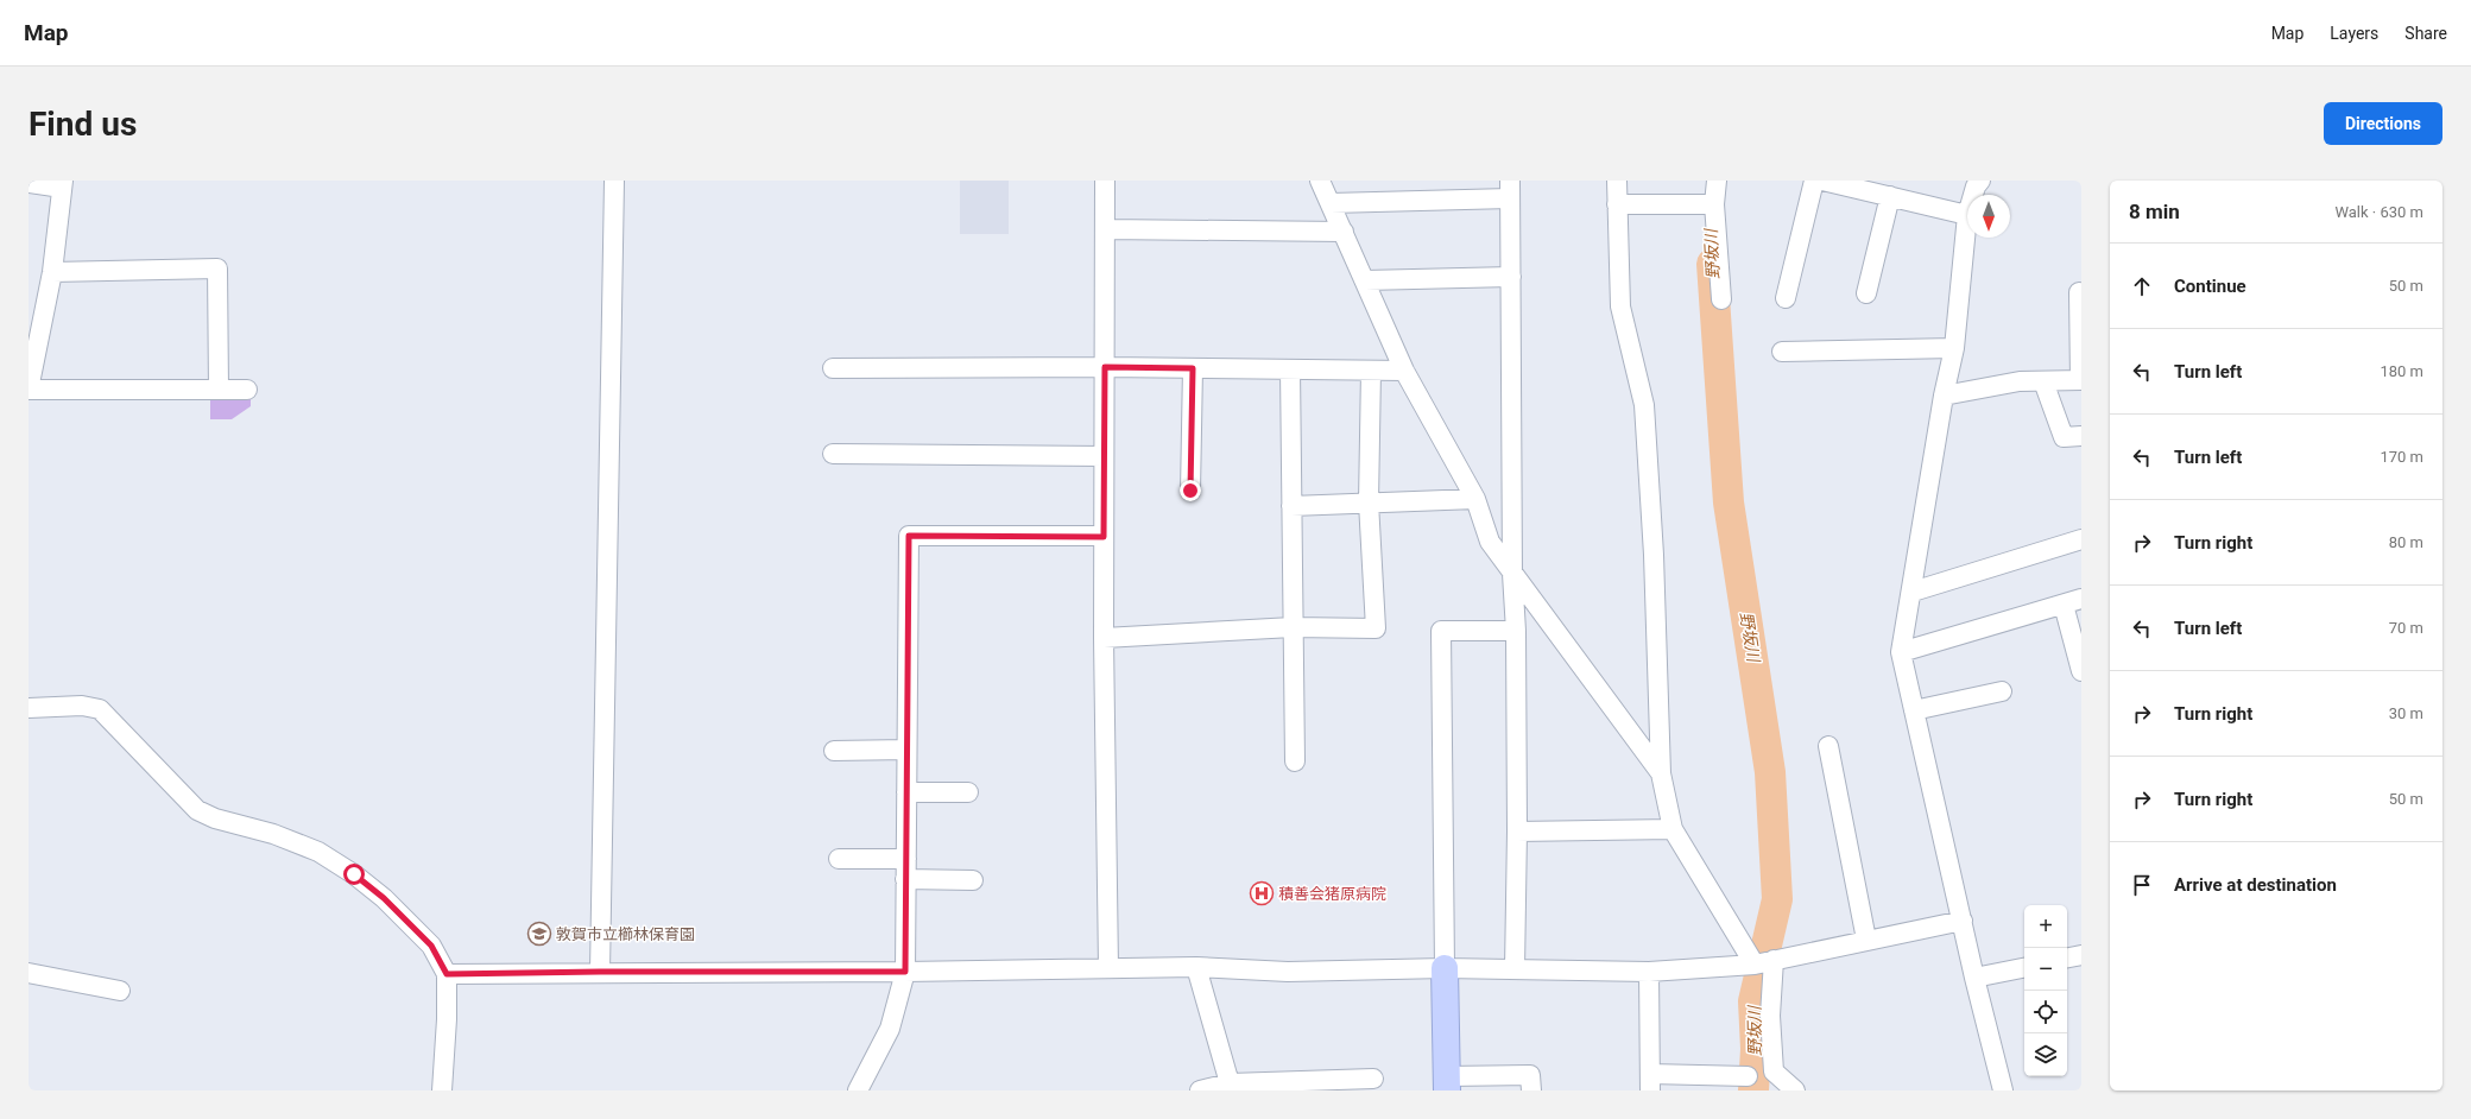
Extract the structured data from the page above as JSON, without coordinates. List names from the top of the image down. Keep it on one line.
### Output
{"water":["野坂川"],"places":{"hospital":["積善会猪原病院"],"school or university":["敦賀市立櫛林保育園"]},"north":"bottom","page":{"header":"Map","nav":["Map","Layers","Share"],"buttons":"Directions","title":"Find us","heading":["8 min","Walk · 630 m"],"list":[["Continue","50 m"],["Turn left","180 m"],["Turn left","170 m"],["Turn right","80 m"],["Turn left","70 m"],["Turn right","30 m"],["Turn right","50 m"],"Arrive at destination"],"map_buttons":["+","−"]}}
